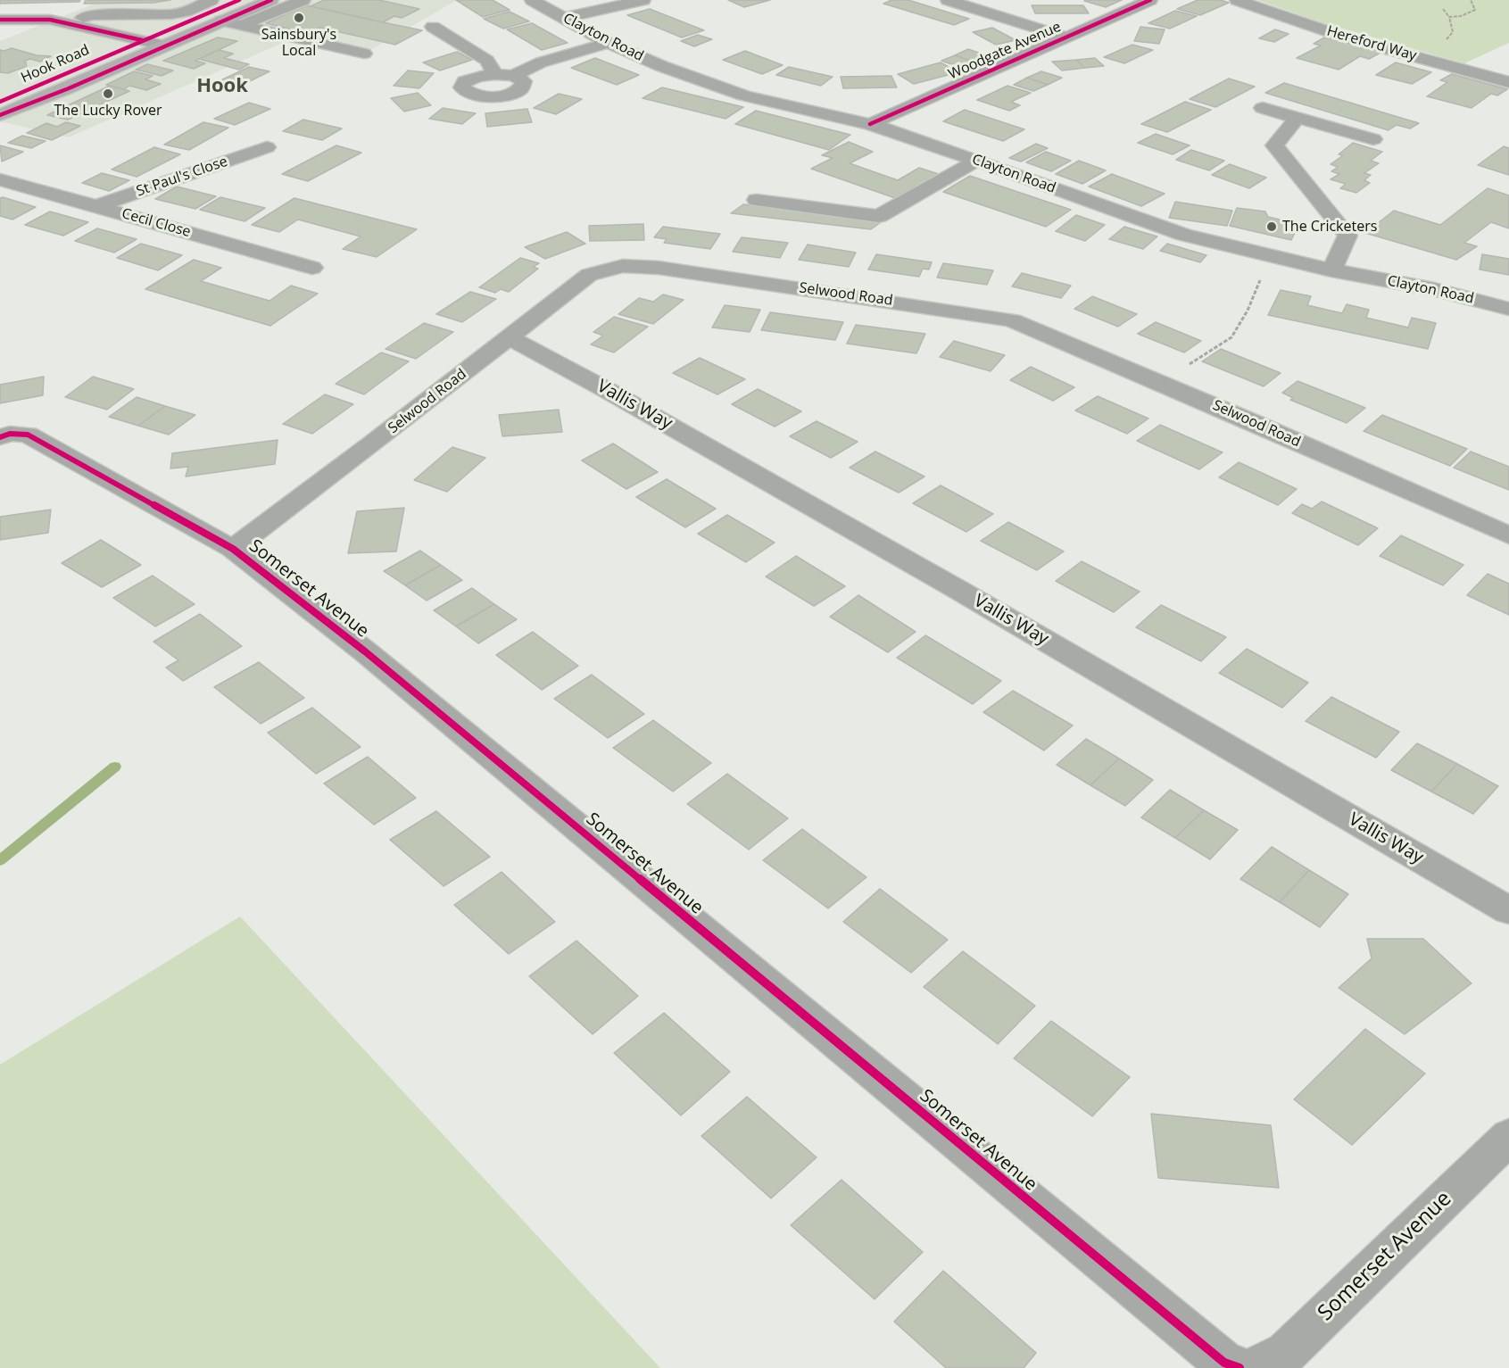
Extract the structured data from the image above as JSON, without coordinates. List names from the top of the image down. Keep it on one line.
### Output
{"streets":{"highway":["Hook Road"],"street":["Clayton Road","Hereford Way","Woodgate Avenue","St Paul's Close","Cecil Close","Selwood Road","Vallis Way","Somerset Avenue"]},"crossings":[["Clayton Road","Woodgate Avenue"],["St Paul's Close","Cecil Close"],["Selwood Road","Vallis Way"],["Selwood Road","Somerset Avenue"]],"districts":["Hook"],"places":["Sainsbury's Local","The Lucky Rover","The Cricketers"]}
